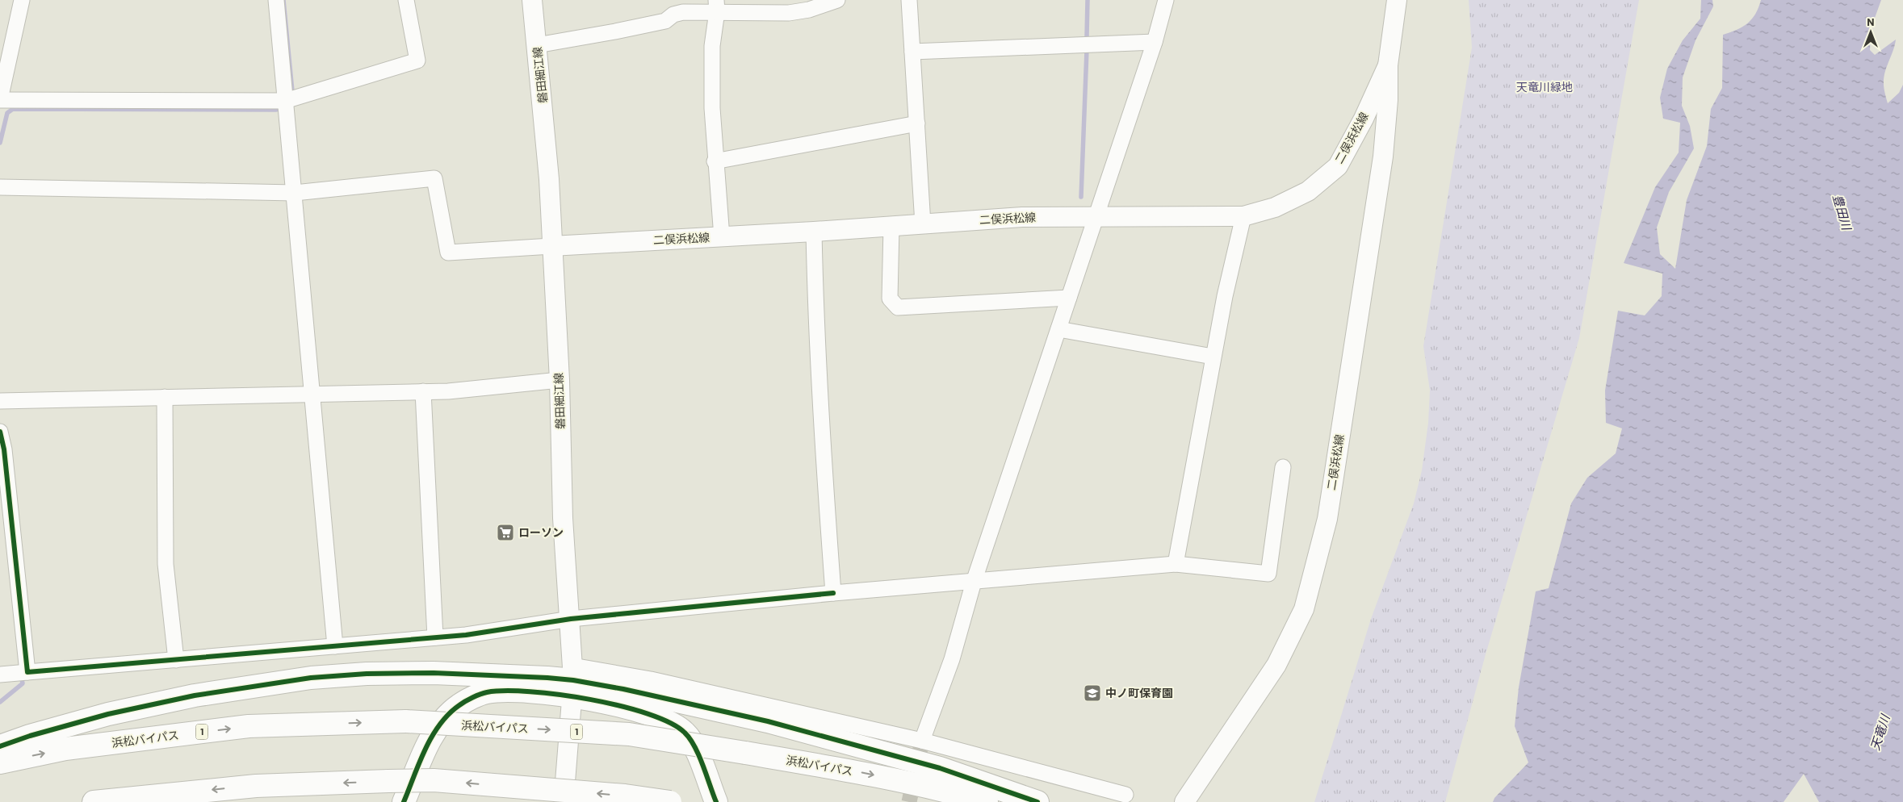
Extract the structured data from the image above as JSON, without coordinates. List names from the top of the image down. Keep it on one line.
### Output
{"streets":{"highway":["浜松バイパス","1"],"main road":["磐田細江線","二俣浜松線"]},"crossings":[["磐田細江線","二俣浜松線"]],"water":["豊田川","天竜川"],"parks":["天竜川緑地"],"places":{"supermarket":["ローソン"],"school or university":["中ノ町保育園"]},"north":"top"}
